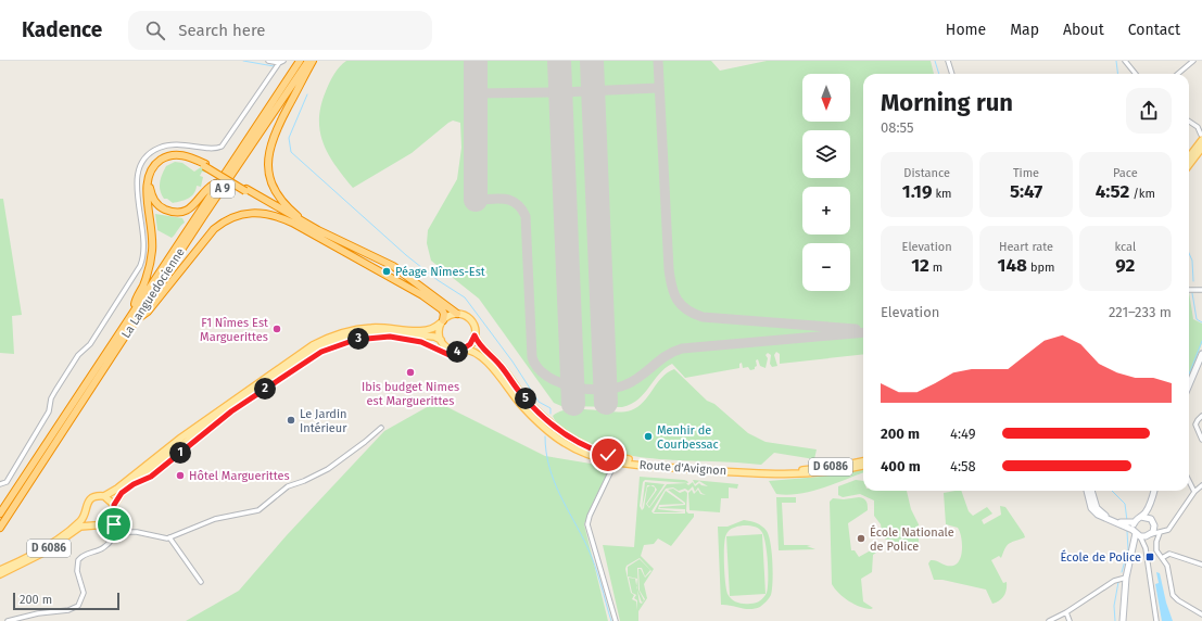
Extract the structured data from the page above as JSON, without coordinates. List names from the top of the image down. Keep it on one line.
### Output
{"streets":{"highway":["A 9","La Languedocienne"],"main road":["D 6086","Route d'Avignon"]},"places":{"other":["Péage Nîmes-Est","F1 Nîmes Est Marguerittes","Ibis budget Nimes est Marguerittes","Le Jardin Intérieur","Menhir de Courbessac","Hôtel Marguerittes","École Nationale de Police"],"transit":["École de Police"]},"scale_bar":"200 m","north":"bottom","page":{"header":"Kadence","search":"Search here","nav":["Home","Map","About","Contact"],"map_buttons":["+","−"],"heading":["Morning run","08:55"],"stats":[["Distance","1.19 km"],["Time","5:47"],["Pace","4:52 /km"],["Elevation","12 m"],["Heart rate","148 bpm"],["kcal","92"]],"chart":["Elevation","221–233 m"],"pins":["3","4","2","5","1"],"list":[{"name":"200 m","note":"4:49"},{"name":"400 m","note":"4:58"}],"scale":"200 m"}}
